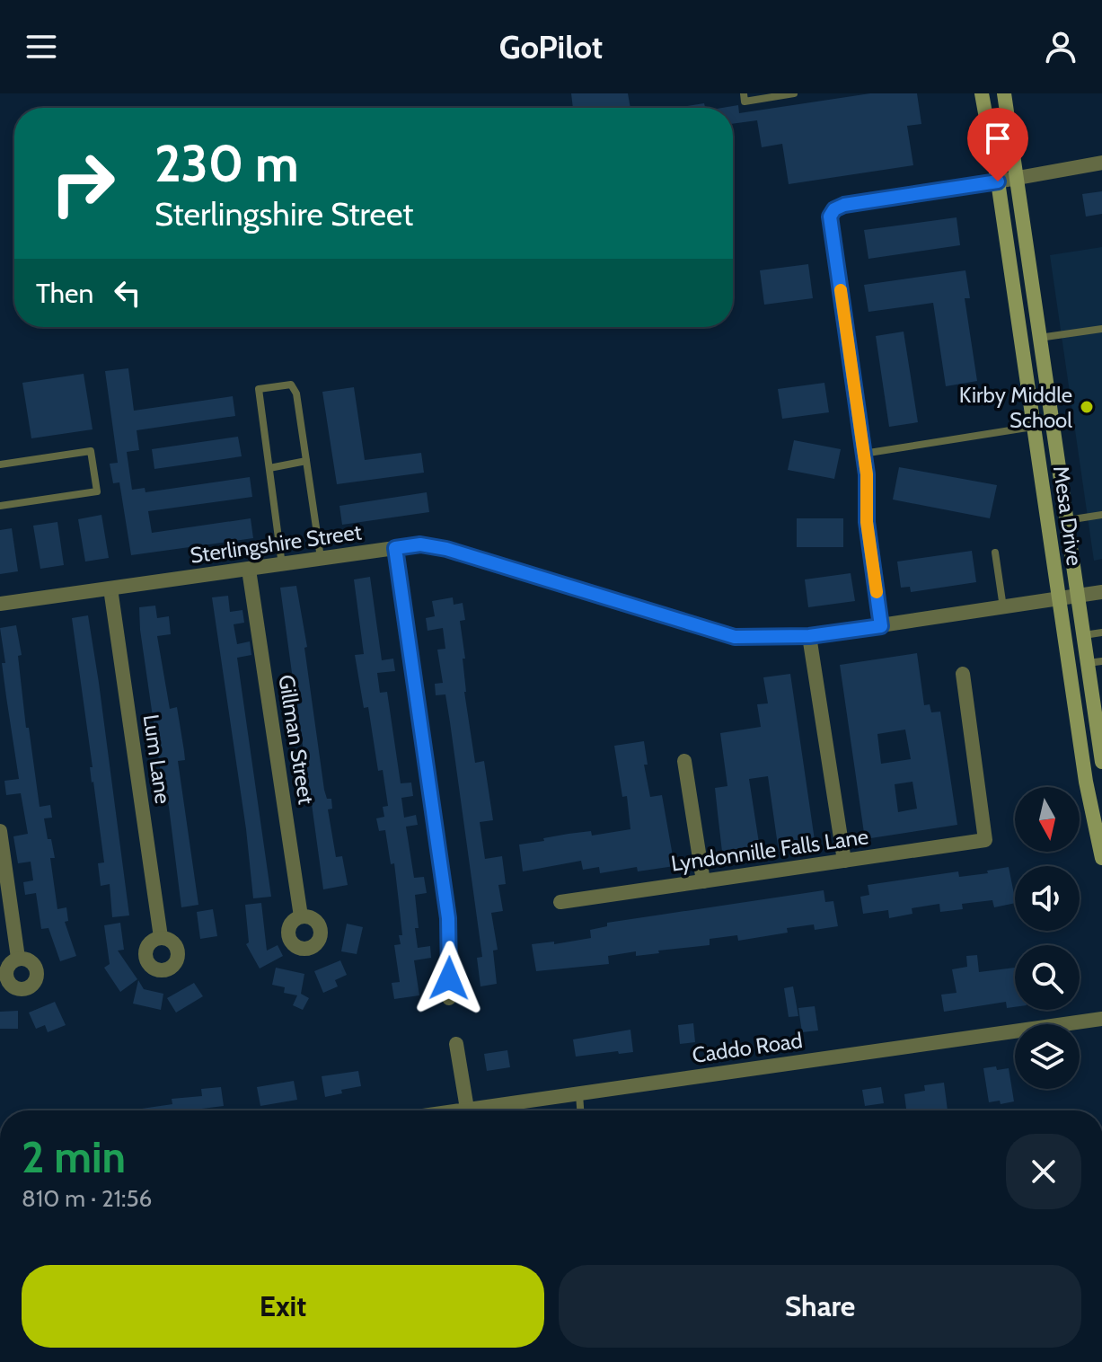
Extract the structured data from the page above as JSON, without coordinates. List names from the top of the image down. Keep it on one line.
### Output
{"streets":{"main road":["Mesa Drive"],"street":["Sterlingshire Street","Gillman Street","Lum Lane","Lyndonnille Falls Lane","Caddo Road"]},"crossings":[["Mesa Drive","Sterlingshire Street"],["Sterlingshire Street","Gillman Street"],["Sterlingshire Street","Lum Lane"]],"places":["Kirby Middle School"],"north":"bottom","page":{"header":"GoPilot","turn":["230 m","Sterlingshire Street"],"then":"Then","heading":["2 min","810 m · 21:56"],"buttons":["Exit","Share"]}}
